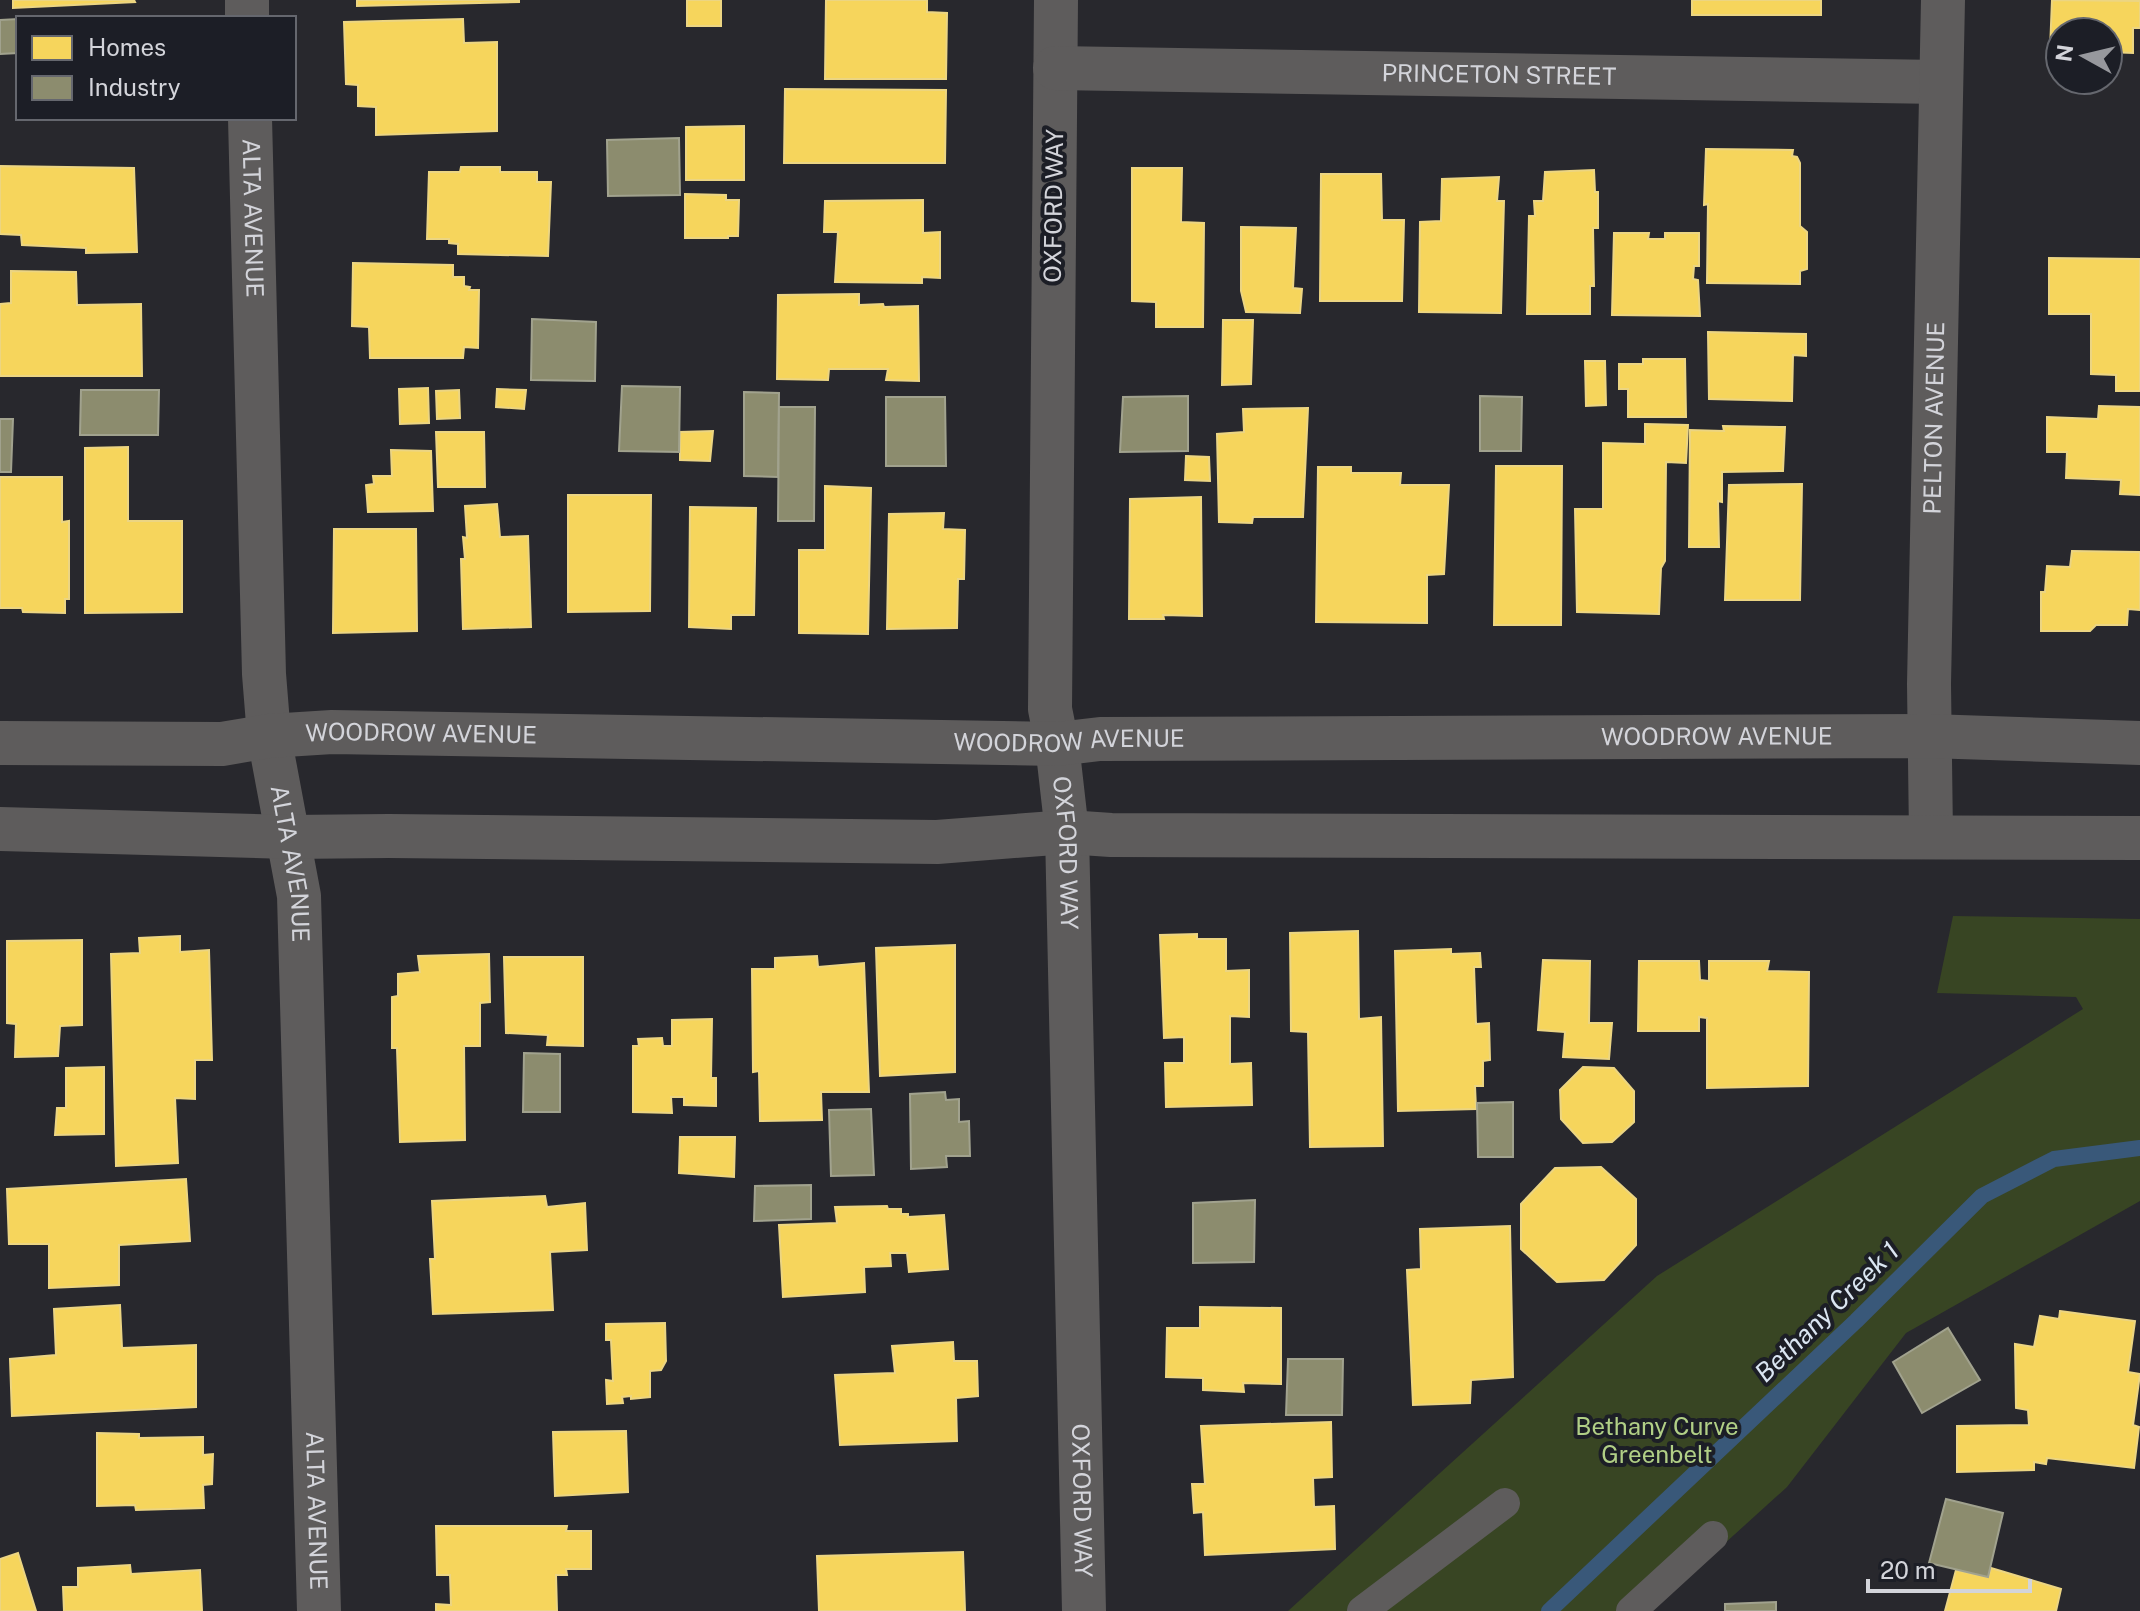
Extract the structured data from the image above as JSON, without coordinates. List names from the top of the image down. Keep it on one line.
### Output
{"streets":{"street":["PRINCETON STREET","OXFORD WAY","ALTA AVENUE","PELTON AVENUE","WOODROW AVENUE"]},"crossings":[["PRINCETON STREET","OXFORD WAY"],["PRINCETON STREET","PELTON AVENUE"],["OXFORD WAY","WOODROW AVENUE"],["ALTA AVENUE","WOODROW AVENUE"],["PELTON AVENUE","WOODROW AVENUE"]],"water":["Bethany Creek 1"],"parks":["Bethany Curve Greenbelt"],"legend":["Homes","Industry"],"scale_bar":"20 m","north":"left"}
